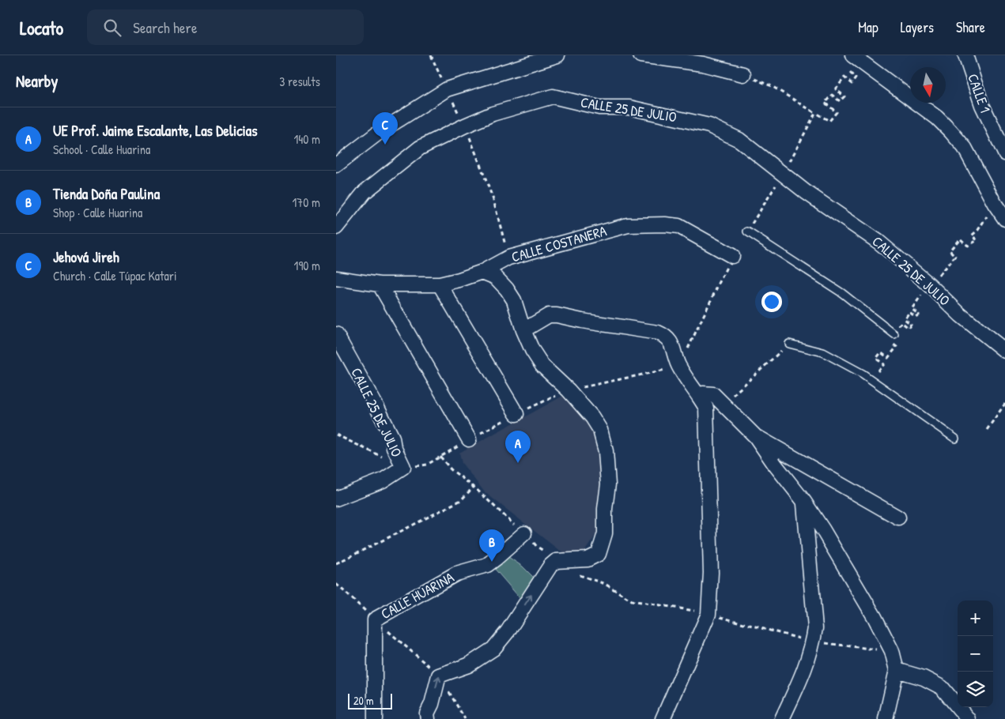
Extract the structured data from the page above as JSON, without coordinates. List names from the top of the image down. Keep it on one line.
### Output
{"streets":{"street":["CALLE 1","CALLE 25 DE JULIO","CALLE COSTANERA","CALLE HUARINA"]},"scale_bar":"20 m","north":"bottom","page":{"header":"Locato","search":"Search here","nav":["Map","Layers","Share"],"heading":["Nearby","3 results"],"list":[{"mark":"A","name":"UE Prof. Jaime Escalante, Las Delicias","note":"School · Calle Huarina","value":"140 m"},{"mark":"B","name":"Tienda Doña Paulina","note":"Shop · Calle Huarina","value":"170 m"},{"mark":"C","name":"Jehová Jireh","note":"Church · Calle Túpac Katari","value":"190 m"}],"pins":["C","A","B"],"map_buttons":["+","−"],"scale":"20 m"}}
